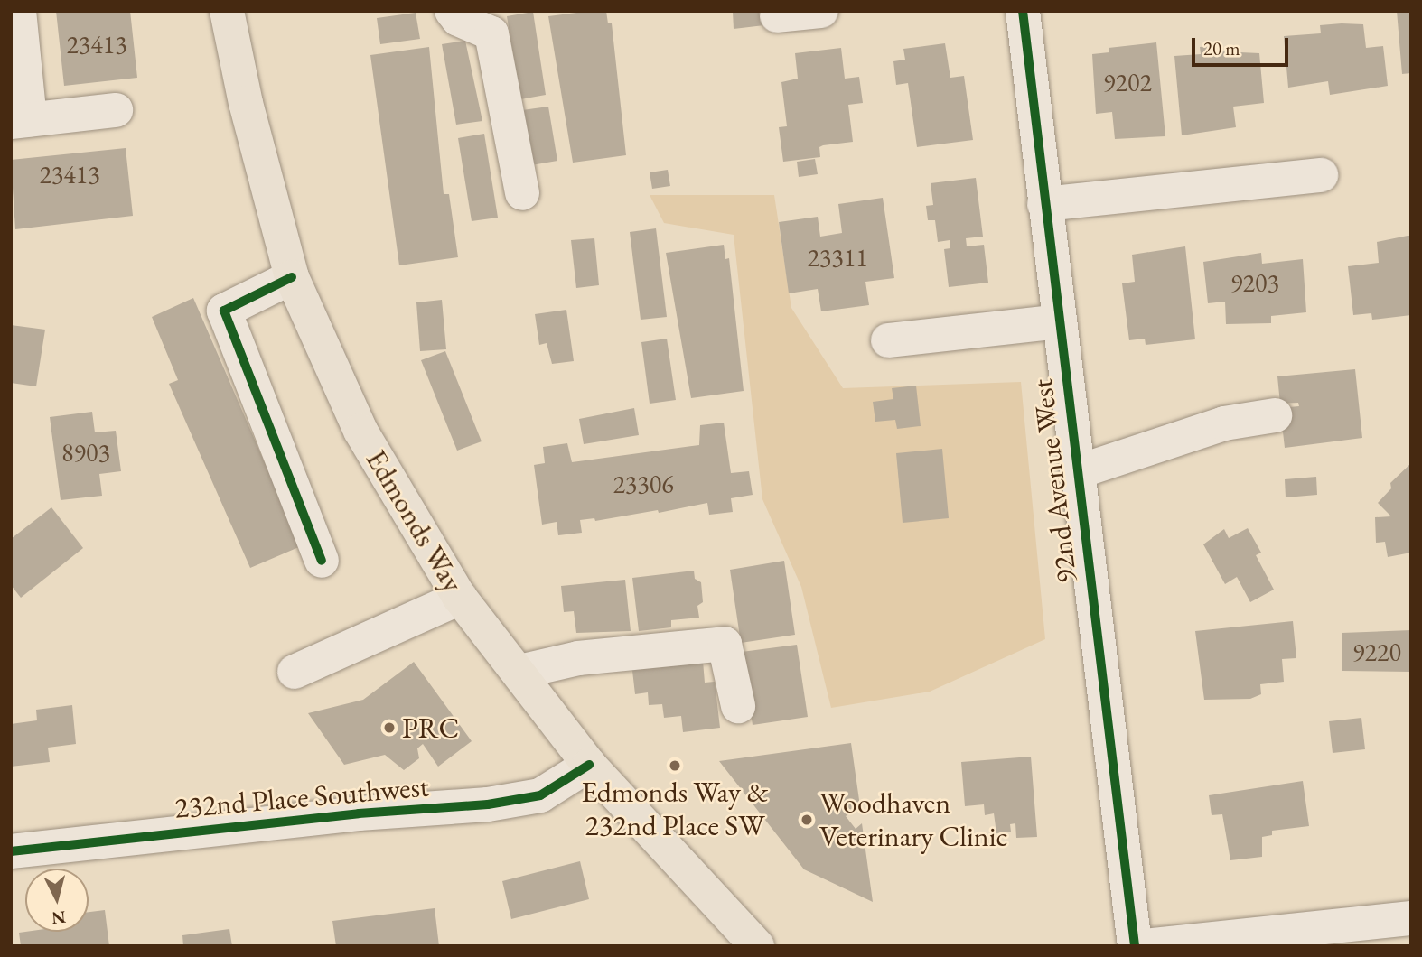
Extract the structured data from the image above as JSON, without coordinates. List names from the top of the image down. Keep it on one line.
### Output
{"streets":{"main road":["Edmonds Way"],"street":["92nd Avenue West","232nd Place Southwest"]},"crossings":[["Edmonds Way","232nd Place Southwest"]],"places":["PRC","Edmonds Way & 232nd Place SW","Woodhaven Veterinary Clinic"],"house_numbers":["23413","9202","23413","23311","9203","8903","23306","9220"],"scale_bar":"20 m","north":"bottom"}
